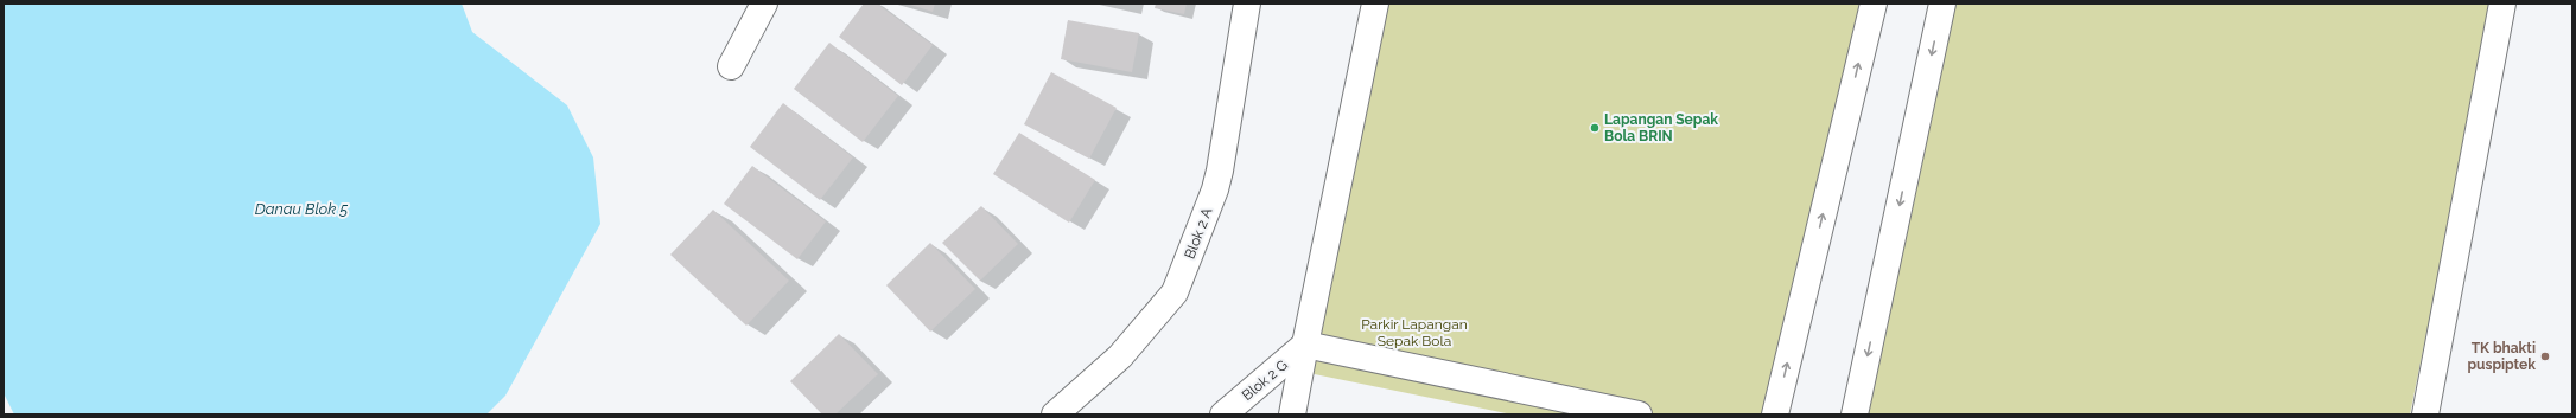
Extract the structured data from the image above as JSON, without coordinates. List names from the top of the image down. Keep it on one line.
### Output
{"streets":{"street":["Blok 2 A","Blok 2 G"]},"water":["Danau Blok 5"],"parks":["Parkir Lapangan Sepak Bola"],"places":["Lapangan Sepak Bola BRIN","TK bhakti puspiptek"]}
